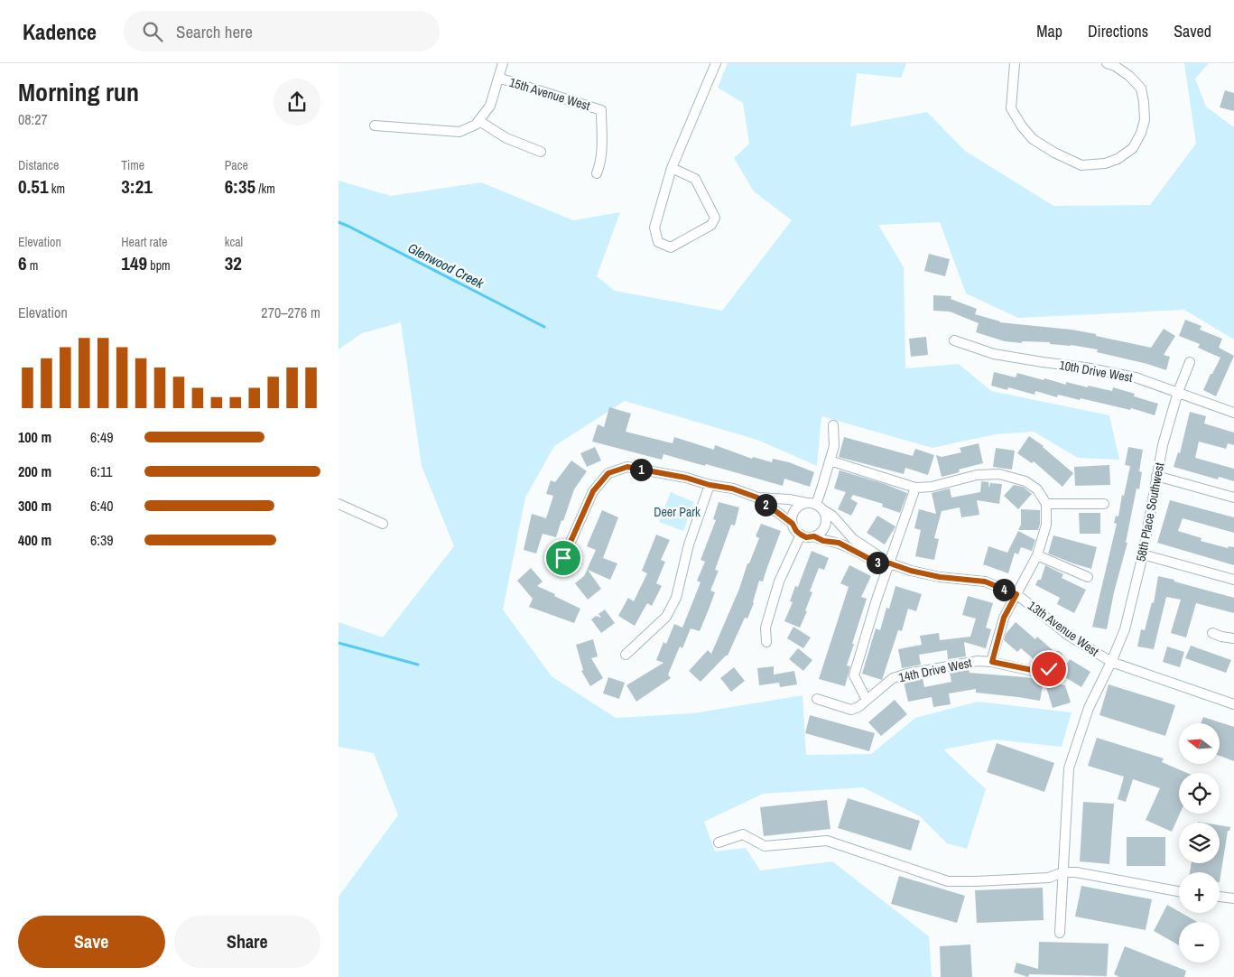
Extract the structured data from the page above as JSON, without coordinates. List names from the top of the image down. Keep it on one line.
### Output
{"streets":{"street":["15th Avenue West","10th Drive West","58th Place Southwest","13th Avenue West","14th Drive West"]},"crossings":[["10th Drive West","58th Place Southwest"],["58th Place Southwest","13th Avenue West"]],"water":["Glenwood Creek"],"parks":["Deer Park"],"north":"left","page":{"header":"Kadence","search":"Search here","nav":["Map","Directions","Saved"],"heading":["Morning run","08:27"],"stats":[["Distance","0.51 km"],["Time","3:21"],["Pace","6:35 /km"],["Elevation","6 m"],["Heart rate","149 bpm"],["kcal","32"]],"chart":["Elevation","270–276 m"],"list":[{"name":"100 m","note":"6:49"},{"name":"200 m","note":"6:11"},{"name":"300 m","note":"6:40"},{"name":"400 m","note":"6:39"}],"pins":["1","2","3","4"],"map_buttons":["+","−"],"buttons":["Save","Share"]}}
